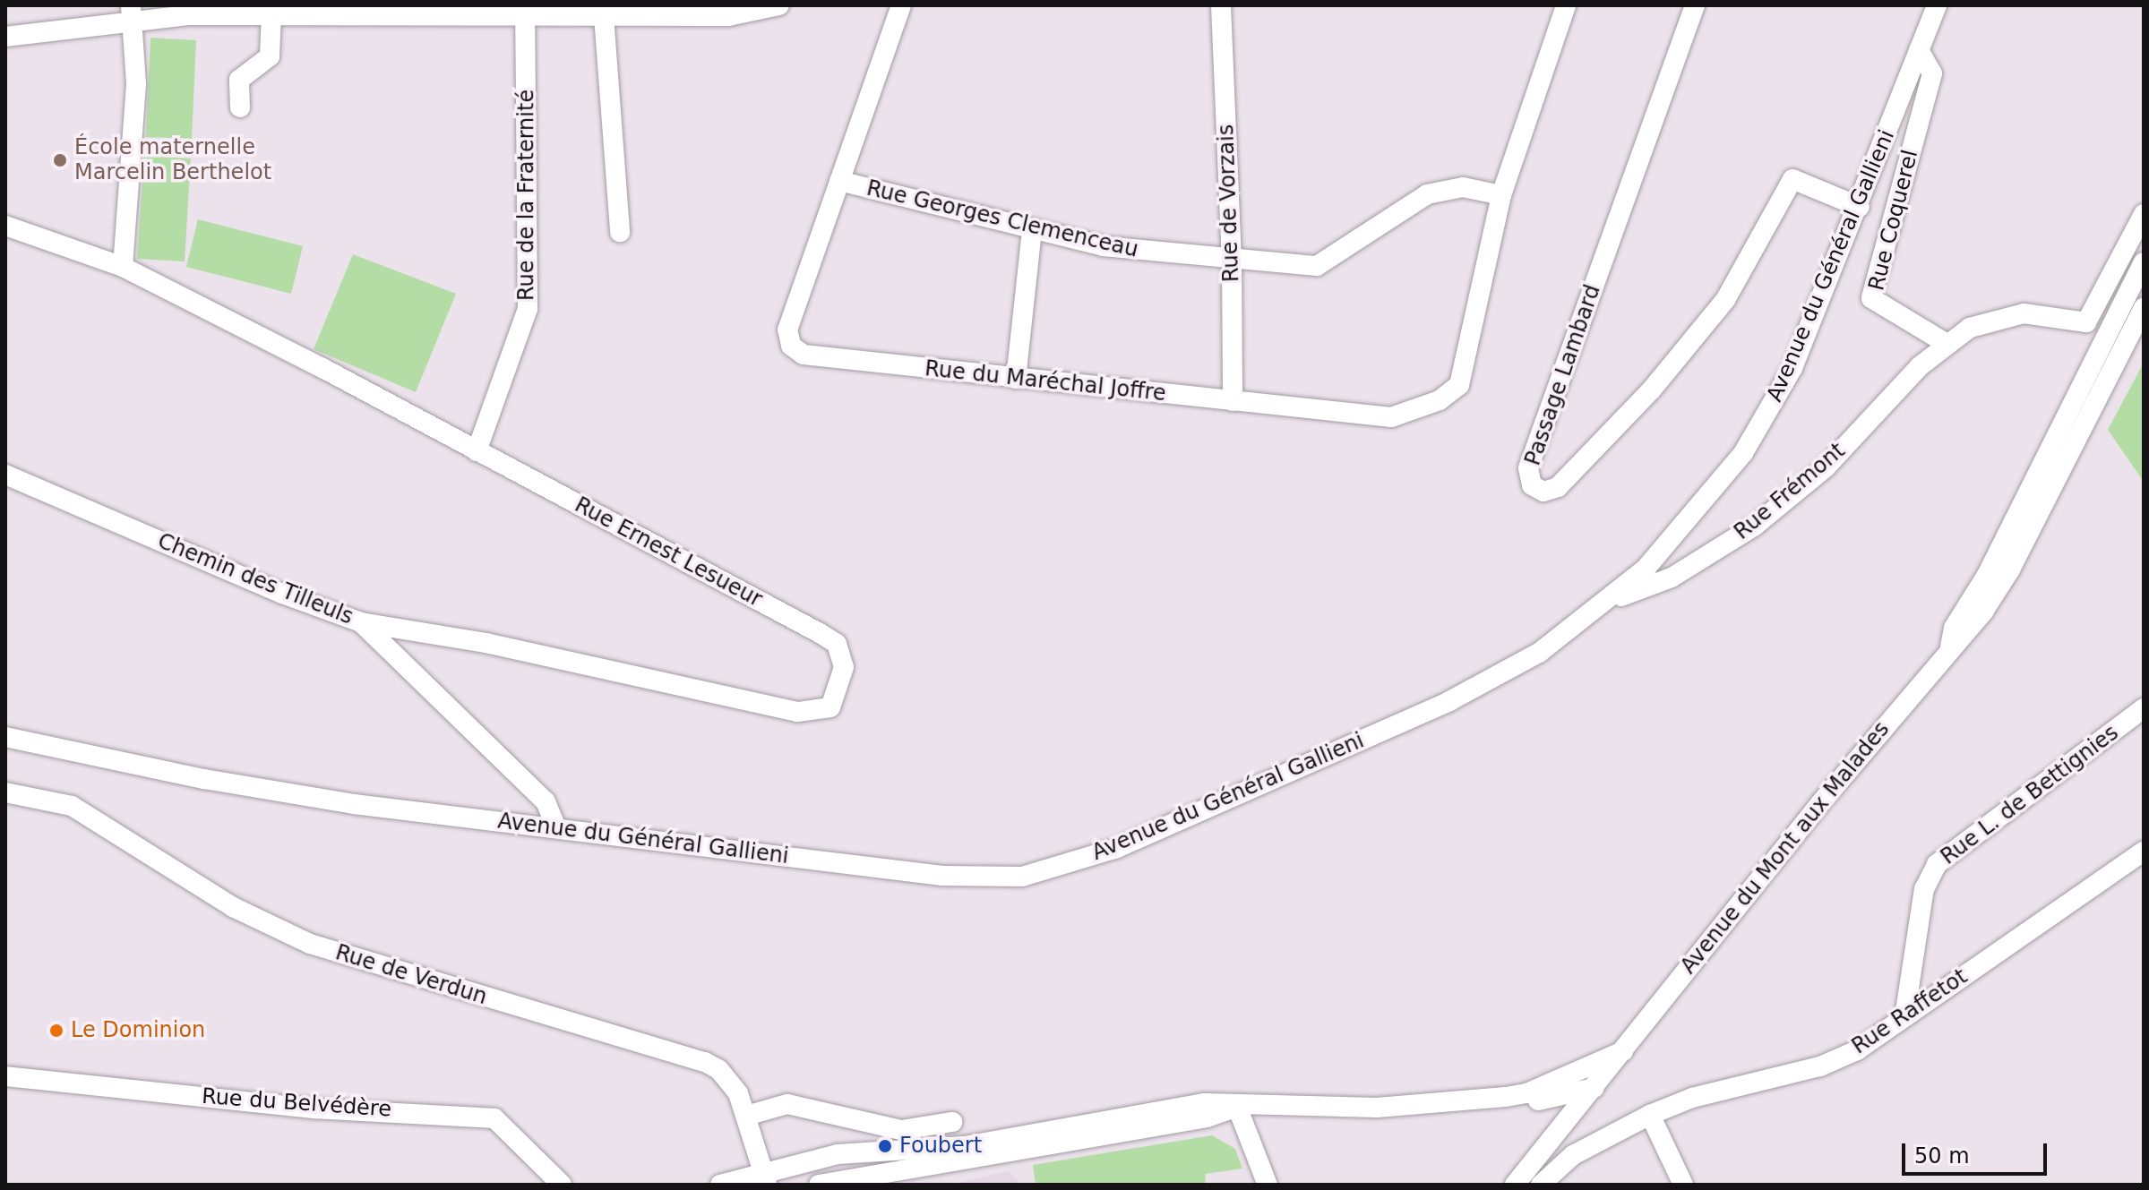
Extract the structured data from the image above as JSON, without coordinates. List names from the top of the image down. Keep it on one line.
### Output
{"streets":{"street":["Rue de la Fraternité","Rue de Vorzais","Rue Georges Clemenceau","Rue Coquerel","Avenue du Général Gallieni","Passage Lambard","Rue du Maréchal Joffre","Rue Frémont","Rue Ernest Lesueur","Chemin des Tilleuls","Rue L. de Bettignies","Avenue du Mont aux Malades","Rue de Verdun","Rue Raffetot","Rue du Belvédère"]},"crossings":[["Rue de la Fraternité","Rue Ernest Lesueur"],["Rue de Vorzais","Rue Georges Clemenceau"],["Rue de Vorzais","Rue du Maréchal Joffre"],["Rue Georges Clemenceau","Rue du Maréchal Joffre"],["Rue Coquerel","Avenue du Général Gallieni"],["Rue Coquerel","Rue Frémont"],["Avenue du Général Gallieni","Passage Lambard"],["Avenue du Général Gallieni","Rue Frémont"],["Avenue du Général Gallieni","Chemin des Tilleuls"],["Rue Ernest Lesueur","Chemin des Tilleuls"],["Rue L. de Bettignies","Rue Raffetot"],["Avenue du Mont aux Malades","Rue de Verdun"]],"places":["École maternelle Marcelin Berthelot","Le Dominion","Foubert"],"scale_bar":"50 m"}
